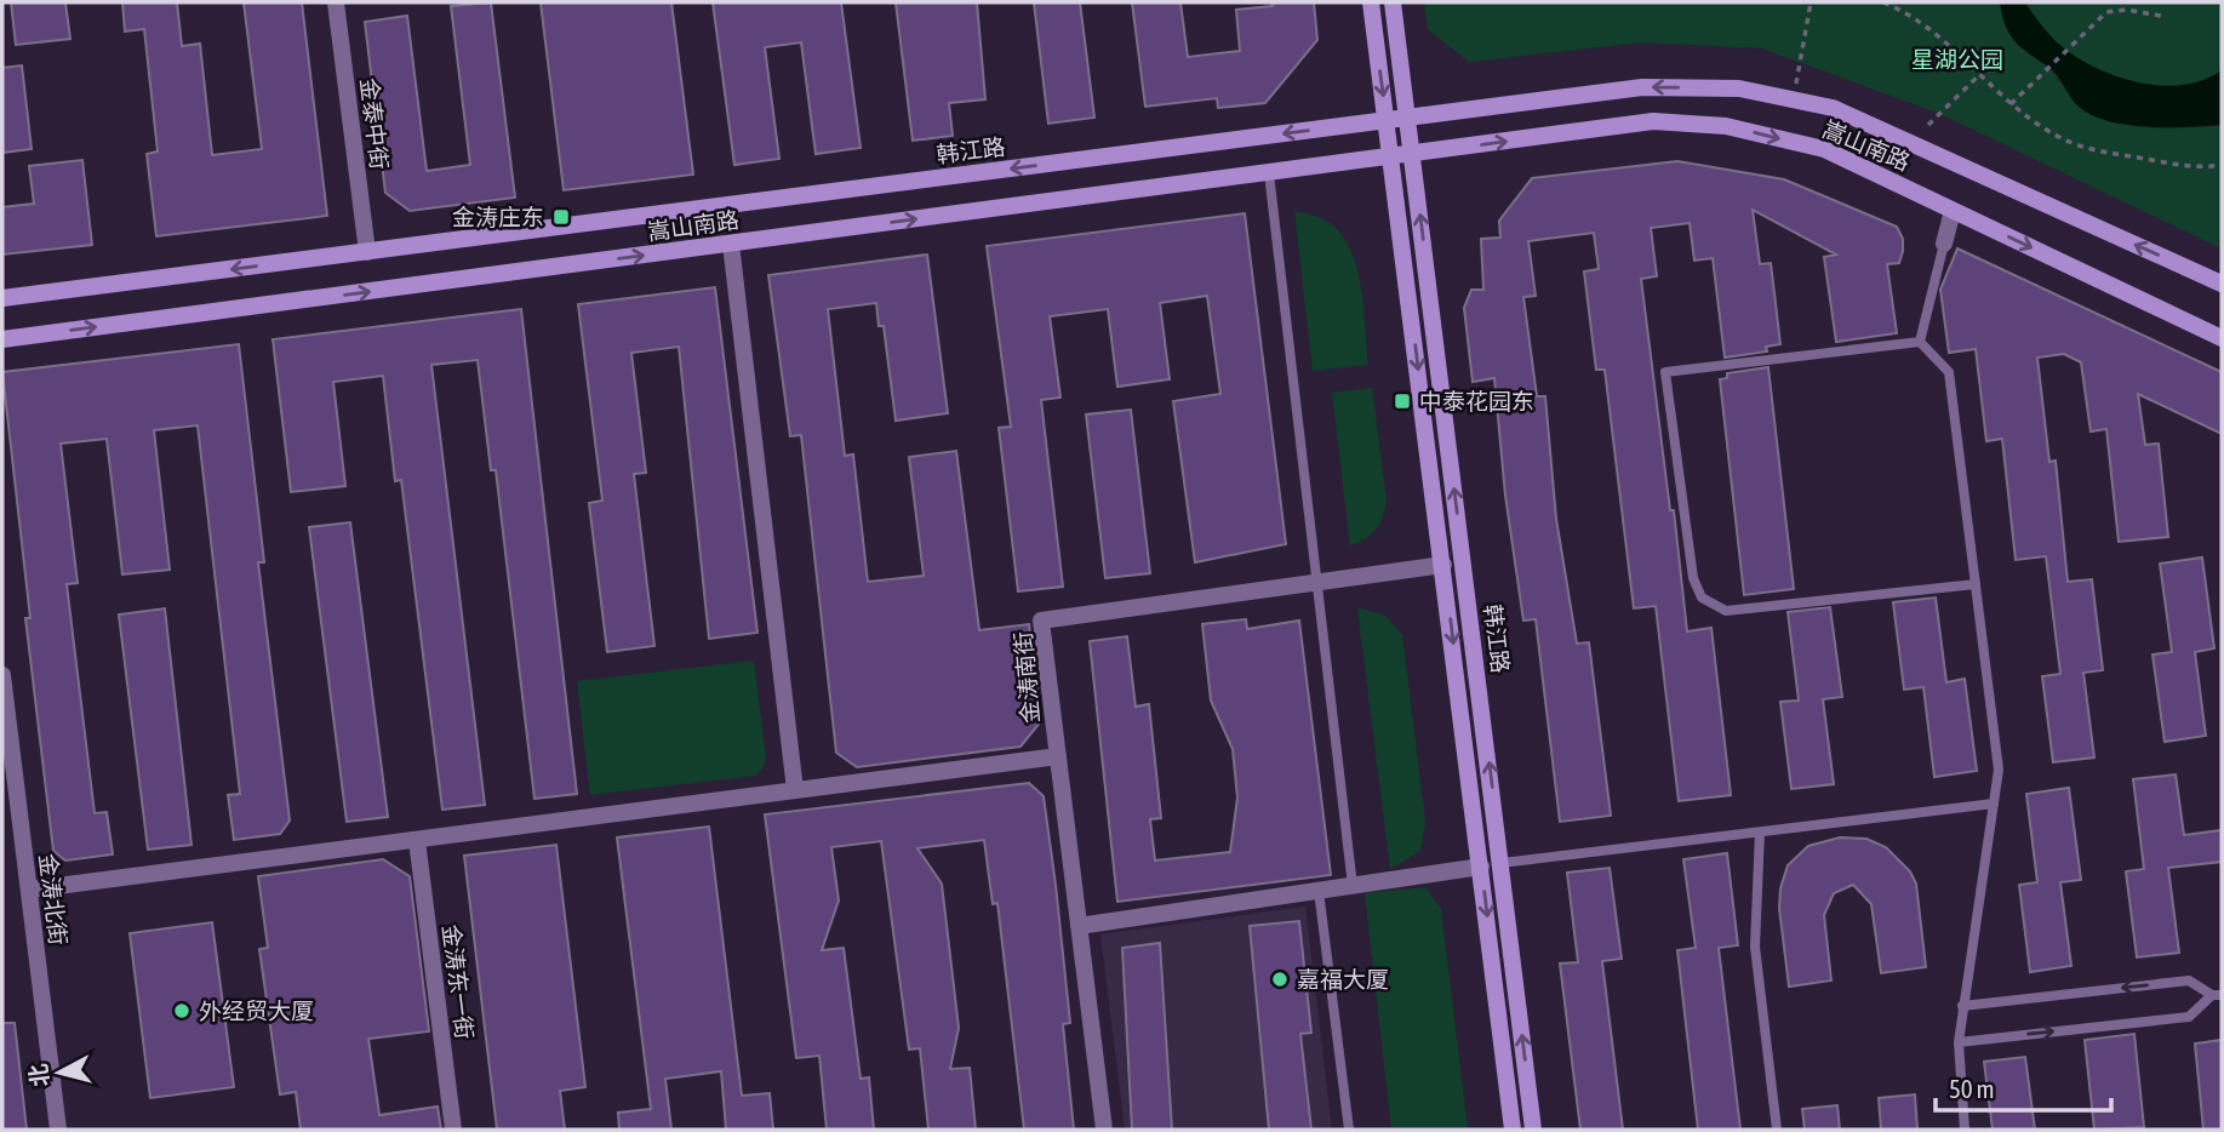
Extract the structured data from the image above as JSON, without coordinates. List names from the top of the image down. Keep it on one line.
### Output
{"streets":{"street":["金泰中街","嵩山南路","韩江路","金涛南街","金涛北街","金涛东一街"]},"crossings":[["金泰中街","韩江路"],["嵩山南路","韩江路"],["韩江路","金涛南街"]],"parks":["星湖公园"],"places":{"transit":["金涛庄东","中泰花园东"],"other":["嘉福大厦","外经贸大厦"]},"scale_bar":"50 m","north":"left"}
